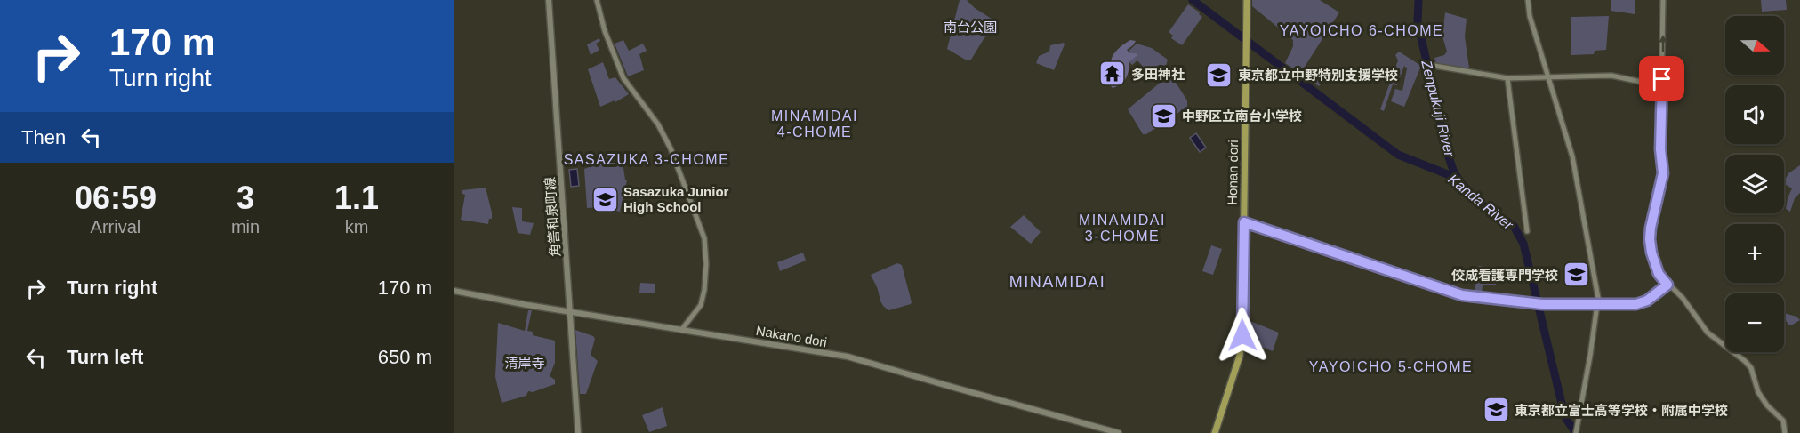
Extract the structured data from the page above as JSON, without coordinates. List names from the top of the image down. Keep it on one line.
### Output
{"streets":{"main road":["Honan dori","角筈和泉町線","Nakano dori"]},"crossings":[["角筈和泉町線","Nakano dori"]],"districts":["YAYOICHO 6-CHOME","MINAMIDAI 4-CHOME","SASAZUKA 3-CHOME","MINAMIDAI 3-CHOME","MINAMIDAI","YAYOICHO 5-CHOME"],"water":["Zenpukuji River","Kanda River"],"parks":["南台公園","清岸寺"],"places":{"temple":["多田神社"],"school or university":["東京都立中野特別支援学校","中野区立南台小学校","Sasazuka Junior High School","佼成看護専門学校","東京都立富士高等学校・附属中学校"]},"north":"right","page":{"turn":["170 m","Turn right"],"map_buttons":["+","−"],"then":"Then","eta":["06:59","Arrival","3","min","1.1","km"],"list":[{"name":"Turn right","value":"170 m"},{"name":"Turn left","value":"650 m"}]}}
